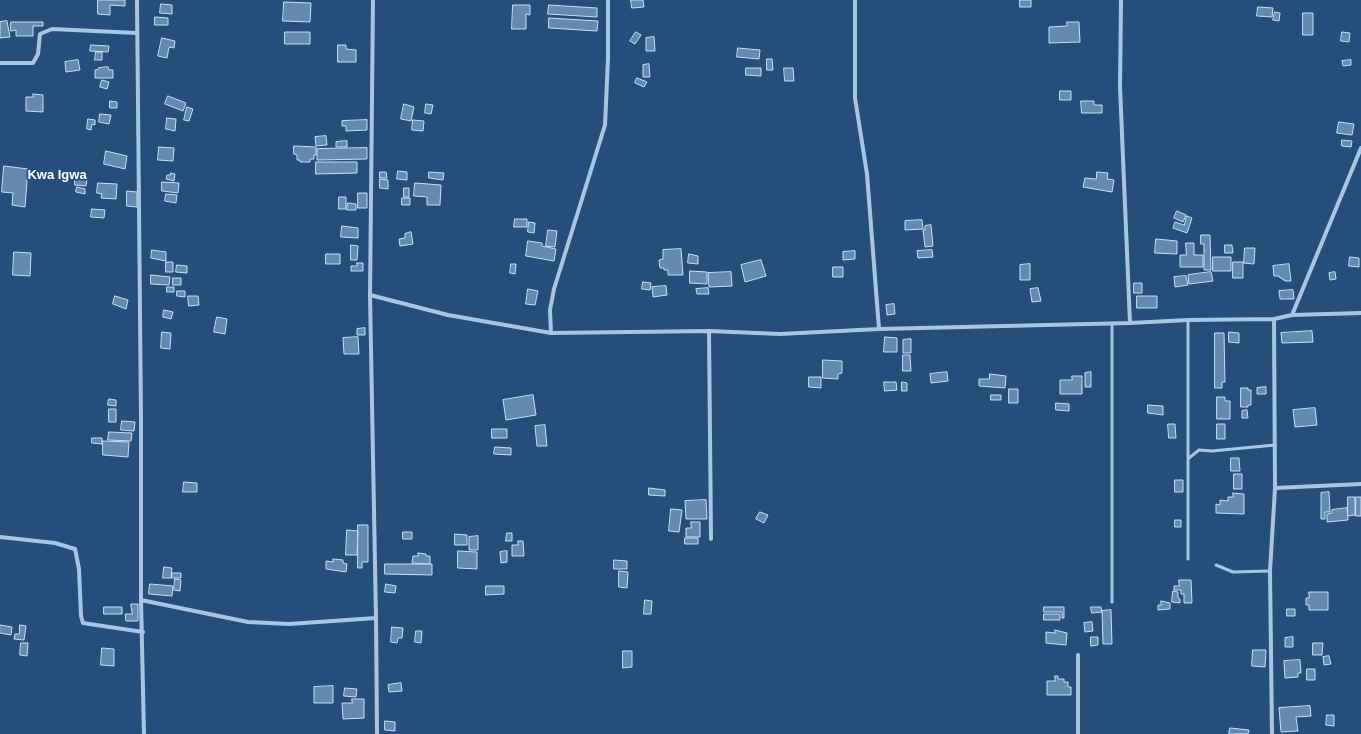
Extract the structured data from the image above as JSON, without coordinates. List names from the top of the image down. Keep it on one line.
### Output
{"districts":["Kwa Igwa"]}
